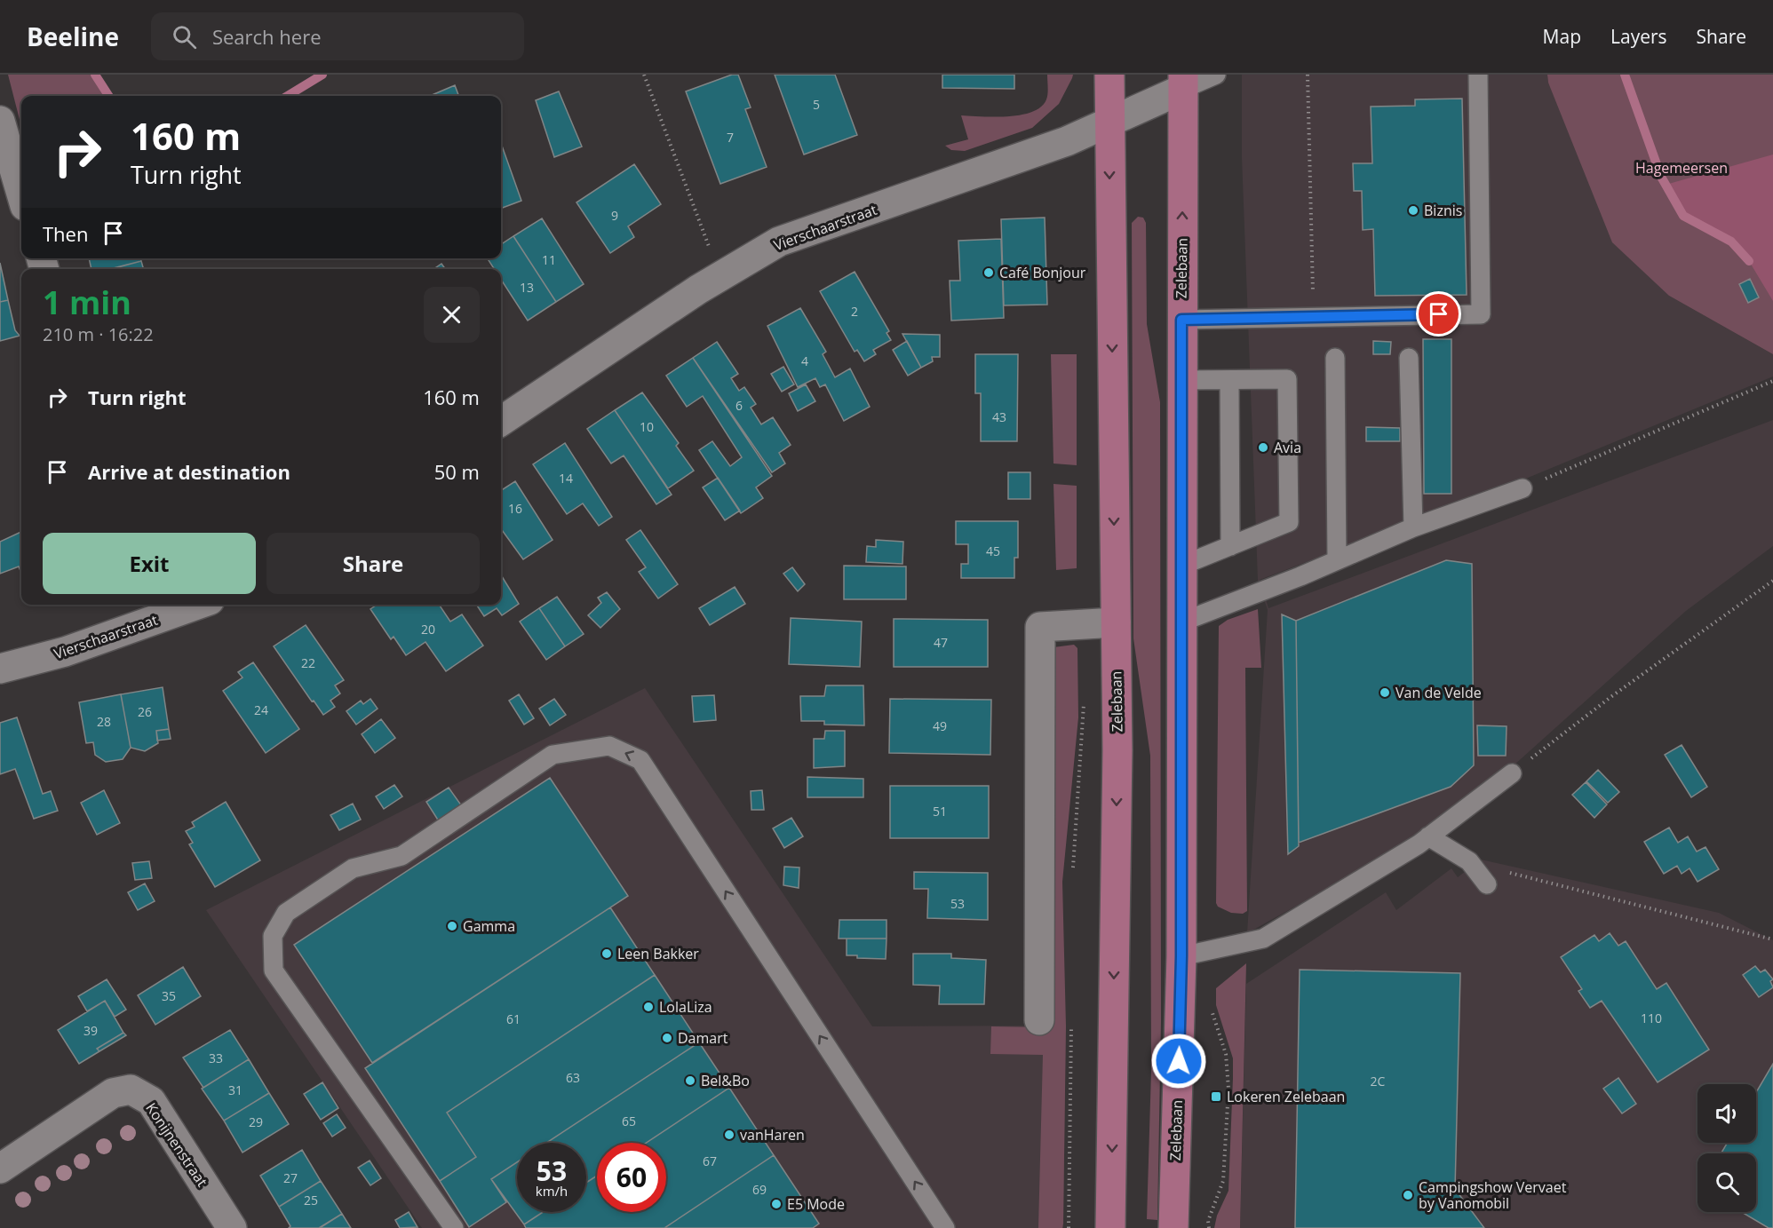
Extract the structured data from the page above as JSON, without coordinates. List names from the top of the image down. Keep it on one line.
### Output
{"streets":{"main road":["Zelebaan"],"street":["Vierschaarstraat","Konijnenstraat"]},"crossings":[["Vierschaarstraat","Zelebaan"]],"parks":["Hagemeersen"],"places":{"other":["Biznis","Café Bonjour","Avia","Van de Velde","Gamma","Leen Bakker","LolaLiza","Damart","Bel&Bo","vanHaren","Campingshow Vervaet by Vanomobil","E5 Mode"],"transit":["Lokeren Zelebaan"]},"house_numbers":["5","7","9","11","13","2","4","6","43","10","14","16","45","20","47","22","24","26","28","49","51","53","35","110","61","39","33","63","2C","31","65","29","67","27","69","25"],"page":{"header":"Beeline","search":"Search here","nav":["Map","Layers","Share"],"turn":["160 m","Turn right"],"then":"Then","heading":["1 min","210 m · 16:22"],"list":[{"name":"Turn right","value":"160 m"},{"name":"Arrive at destination","value":"50 m"}],"buttons":["Exit","Share"],"speed":"53 km/h","limit":"60"}}
